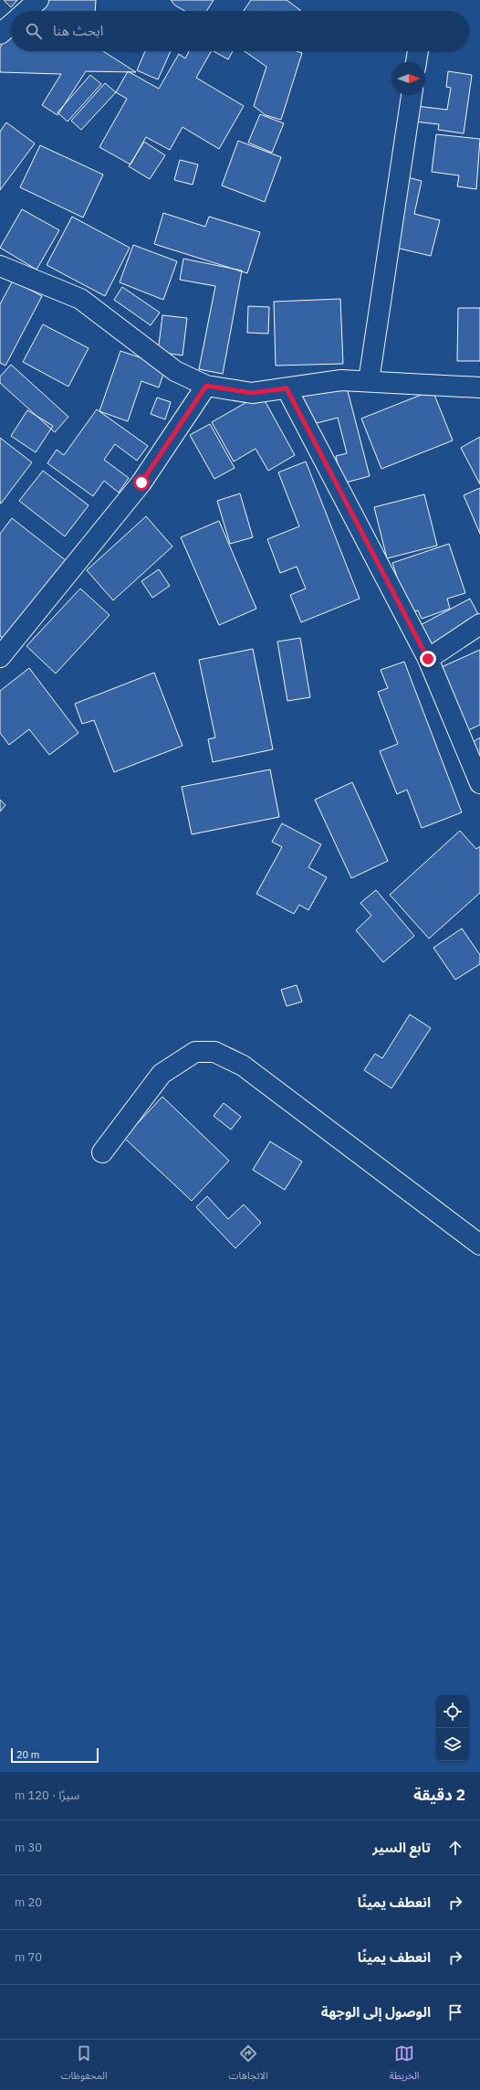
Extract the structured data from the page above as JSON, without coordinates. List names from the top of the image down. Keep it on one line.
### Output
{"scale_bar":"20 m","north":"right","page":{"search":"ابحث هنا","scale":"20 m","heading":["2 دقيقة","سيرًا · 120 m"],"list":[["تابع السير","30 m"],["انعطف يمينًا","20 m"],["انعطف يمينًا","70 m"],"الوصول إلى الوجهة"],"nav":["الخريطة","الاتجاهات","المحفوظات"]}}
